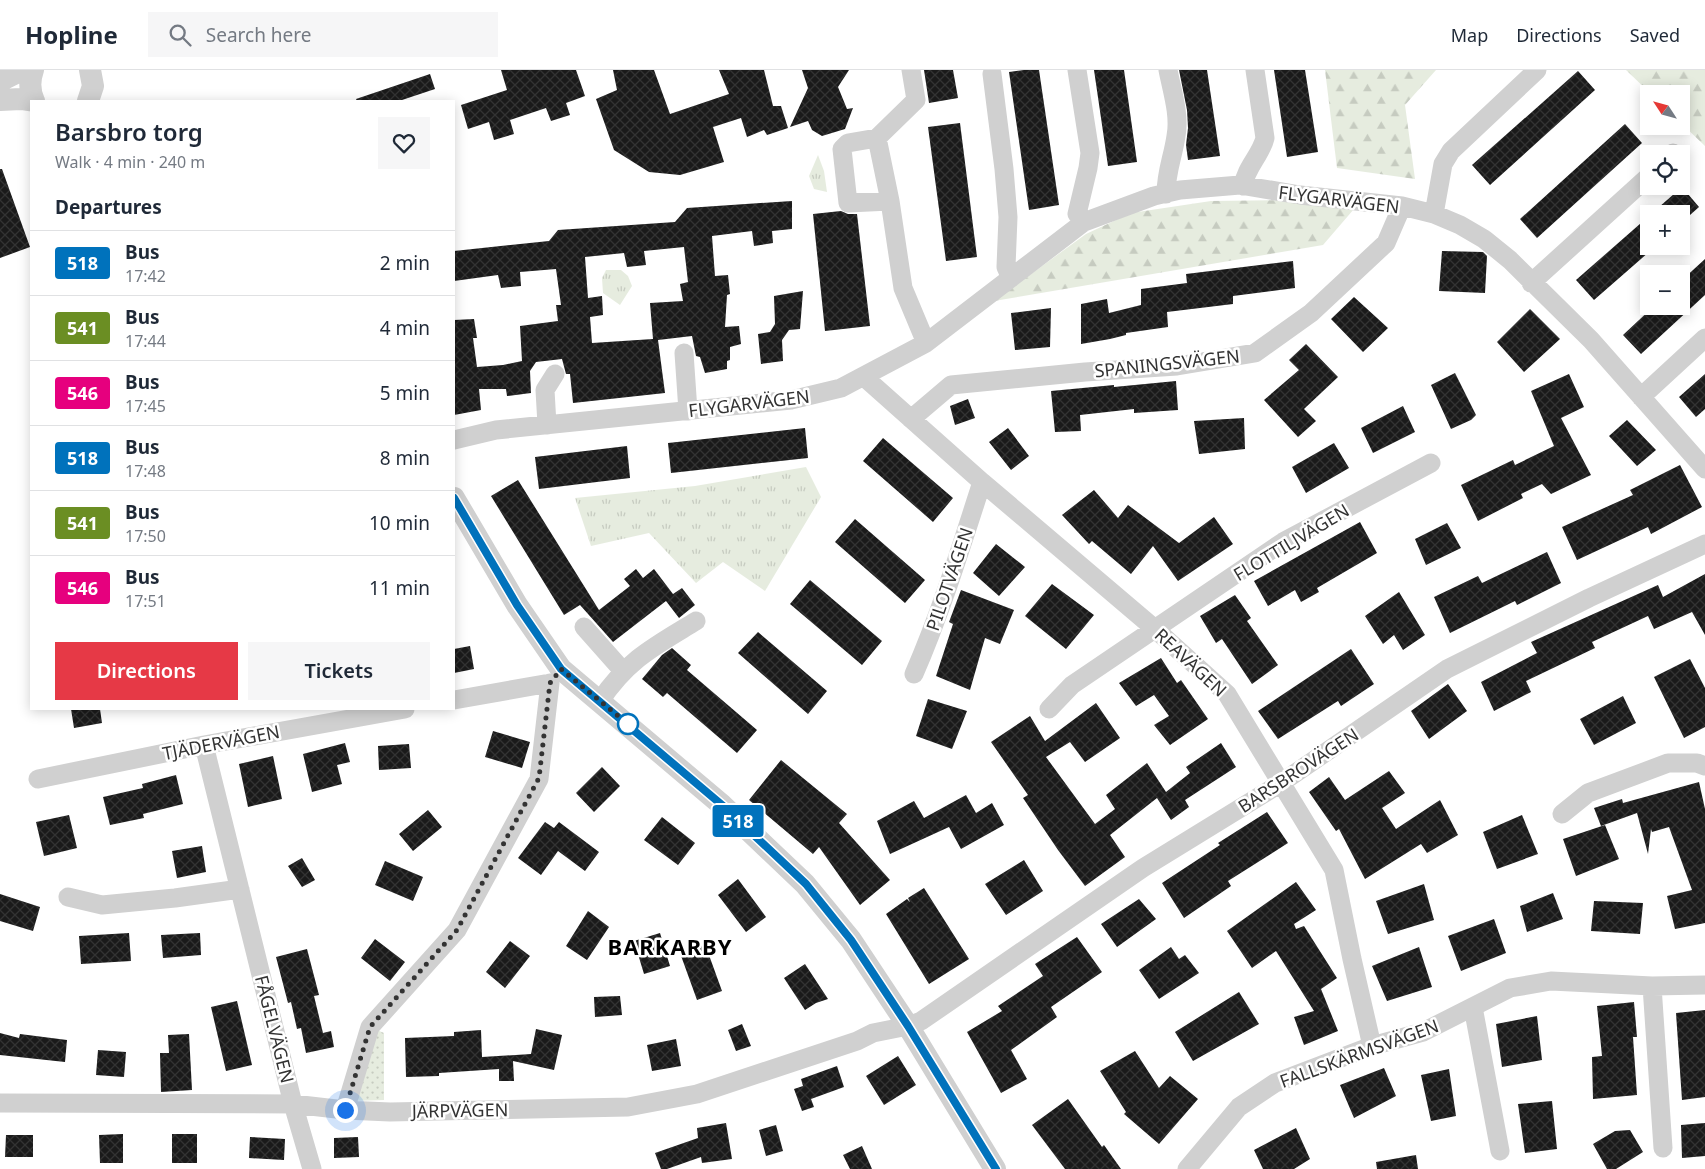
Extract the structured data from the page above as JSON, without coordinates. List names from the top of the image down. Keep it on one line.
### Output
{"streets":{"street":["FLYGARVÄGEN","SPANINGSVÄGEN","FLOTTILJVÄGEN","PILOTVÄGEN","REAVÄGEN","TJÄDERVÄGEN","BARSBROVÄGEN","FÅGELVÄGEN","FALLSKÄRMSVÄGEN","JÄRPVÄGEN"]},"crossings":[["FLYGARVÄGEN","SPANINGSVÄGEN"],["FLYGARVÄGEN","REAVÄGEN"],["SPANINGSVÄGEN","REAVÄGEN"],["FLOTTILJVÄGEN","REAVÄGEN"],["PILOTVÄGEN","REAVÄGEN"],["REAVÄGEN","BARSBROVÄGEN"],["REAVÄGEN","FALLSKÄRMSVÄGEN"],["TJÄDERVÄGEN","FÅGELVÄGEN"],["BARSBROVÄGEN","JÄRPVÄGEN"],["FÅGELVÄGEN","JÄRPVÄGEN"]],"districts":["BARKARBY"],"lines":["bus line 518"],"north":"top left","page":{"header":"Hopline","search":"Search here","nav":["Map","Directions","Saved"],"on_map":"518","map_buttons":["+","−"],"heading":[["Barsbro torg","Walk · 4 min · 240 m"],"Departures"],"list":[{"mark":"518","name":"Bus","note":"17:42","value":"2 min"},{"mark":"541","name":"Bus","note":"17:44","value":"4 min"},{"mark":"546","name":"Bus","note":"17:45","value":"5 min"},{"mark":"518","name":"Bus","note":"17:48","value":"8 min"},{"mark":"541","name":"Bus","note":"17:50","value":"10 min"},{"mark":"546","name":"Bus","note":"17:51","value":"11 min"}],"buttons":["Directions","Tickets"]}}
